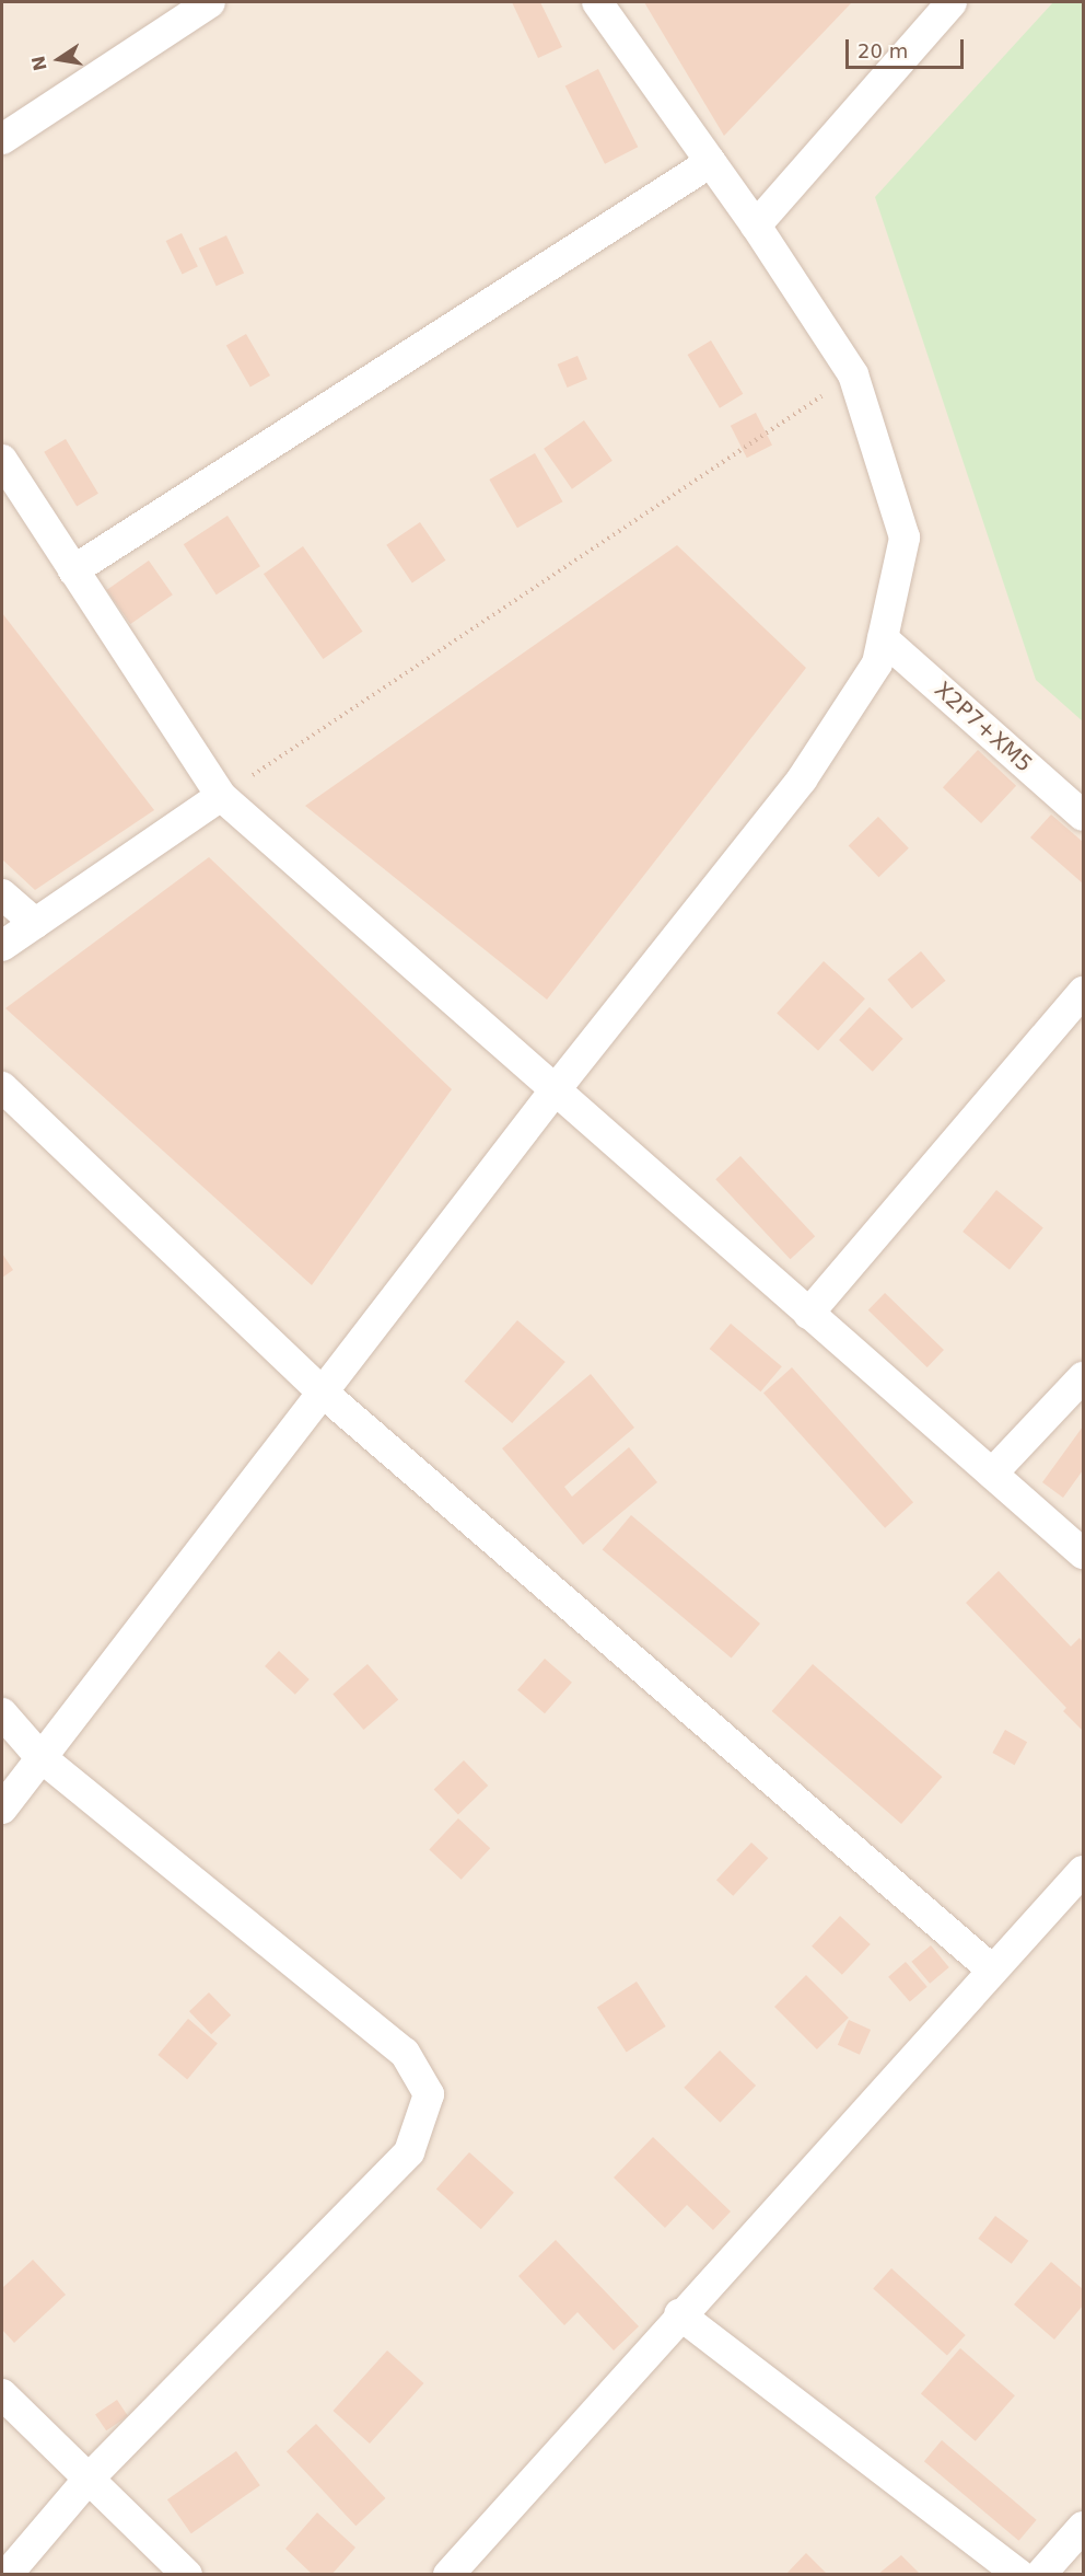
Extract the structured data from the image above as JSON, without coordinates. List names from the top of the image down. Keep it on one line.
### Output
{"streets":{"street":["X2P7+XM5"]},"scale_bar":"20 m","north":"left"}
